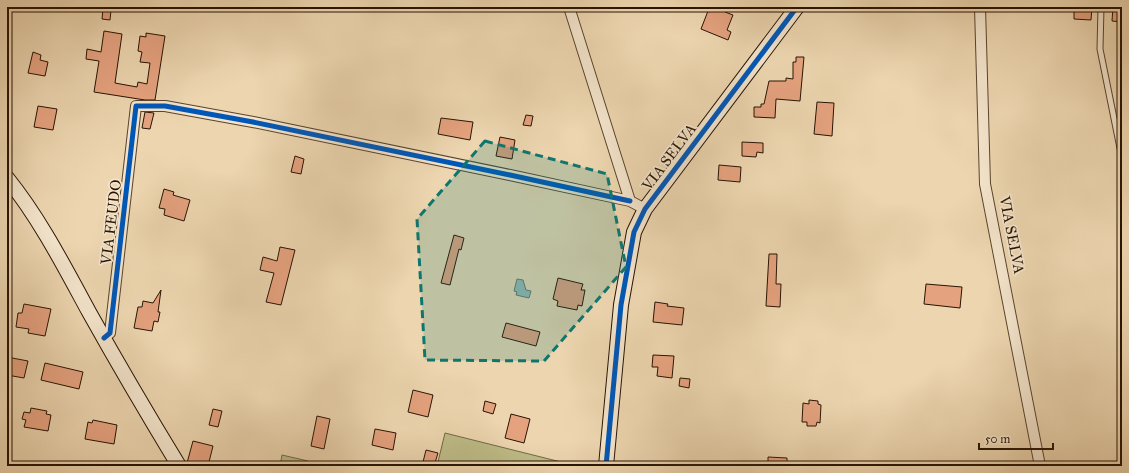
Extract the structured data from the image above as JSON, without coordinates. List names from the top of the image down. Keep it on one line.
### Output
{"streets":{"street":["VIA SELVA","VIA FEUDO"]},"scale_bar":"50 m"}
